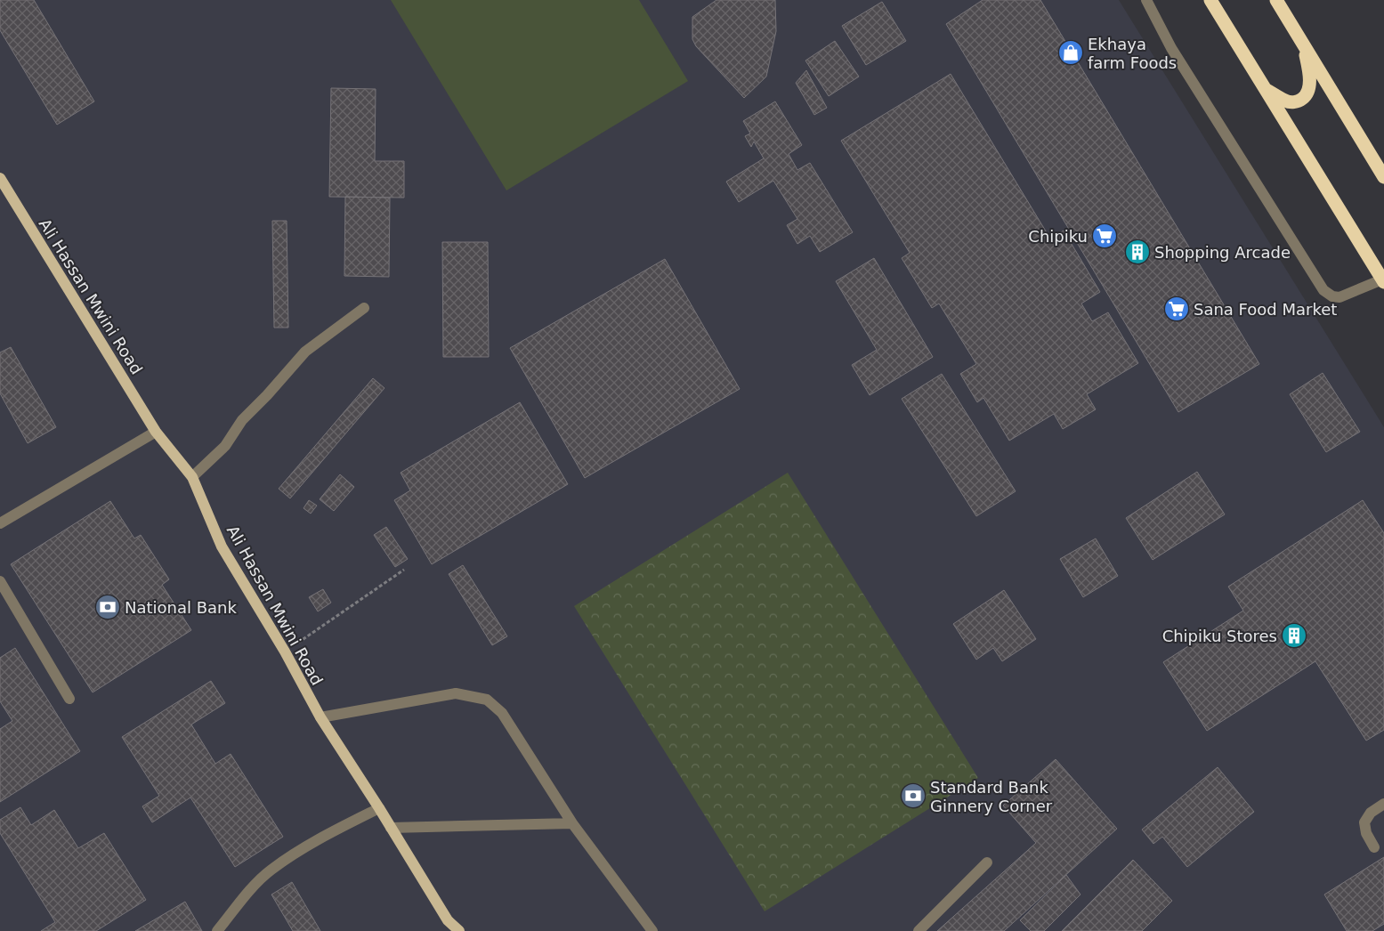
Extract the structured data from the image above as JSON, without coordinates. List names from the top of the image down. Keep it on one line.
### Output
{"streets":{"main road":["Ali Hassan Mwini Road"]},"places":{"shop":["Ekhaya farm Foods"],"supermarket":["Chipiku","Sana Food Market"],"building":["Shopping Arcade","Chipiku Stores"],"bank":["National Bank","Standard Bank Ginnery Corner"]}}
